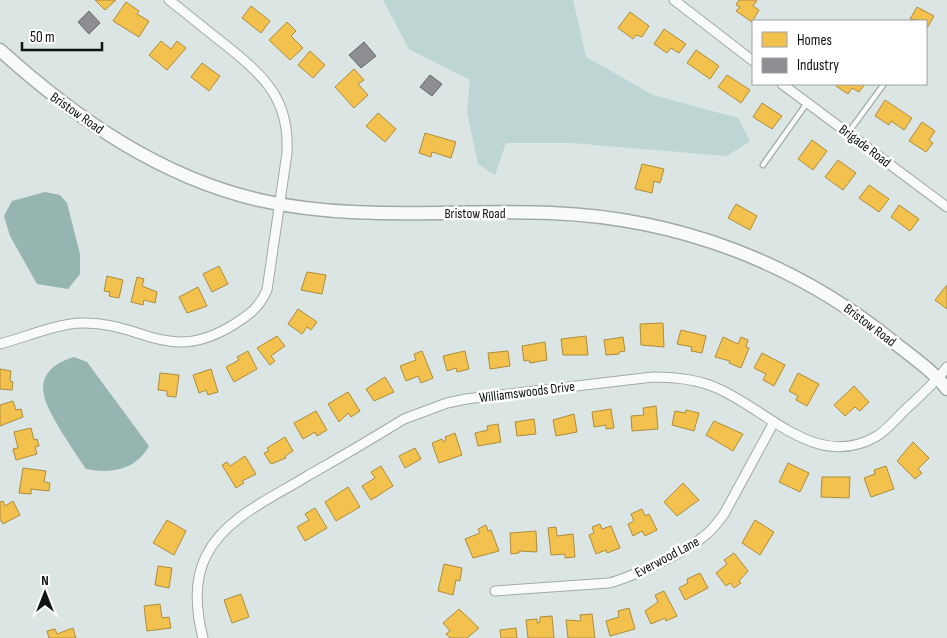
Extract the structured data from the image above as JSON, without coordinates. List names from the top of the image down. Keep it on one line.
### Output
{"streets":{"main road":["Bristow Road"],"street":["Brigade Road","Williamswoods Drive","Everwood Lane"]},"crossings":[["Bristow Road","Williamswoods Drive"],["Williamswoods Drive","Everwood Lane"]],"legend":["Homes","Industry"],"scale_bar":"50 m","north":"top"}
